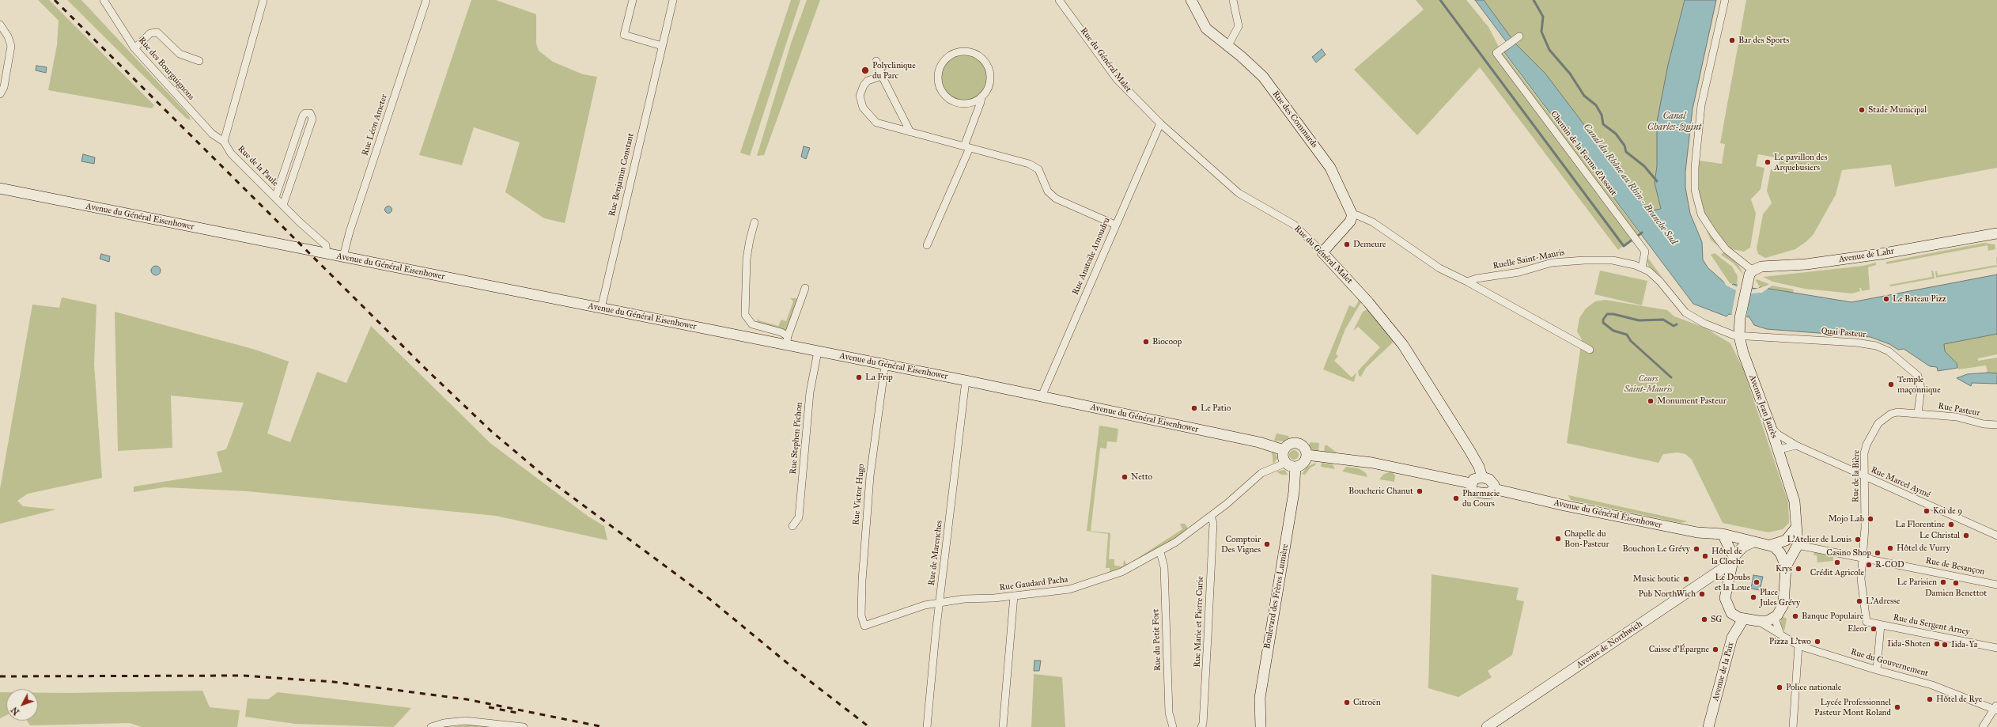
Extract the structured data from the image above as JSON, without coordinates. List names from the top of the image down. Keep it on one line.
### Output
{"streets":{"main road":["Rue du Général Malet","Rue des Commards","Avenue du Général Eisenhower","Avenue de Lahr","Avenue Jean Jaurès","Boulevard des Frères Lumière","Avenue de Northwich","Avenue de la Paix"],"street":["Rue des Bourguignons","Rue Léon Ameter","Chemin de la Ferme d'Assaut","Rue de la Paule","Rue Benjamin Constant","Rue Anatoile Amoudru","Ruelle Saint-Mauris","Quai Pasteur","Rue Pasteur","Rue Stephen Pichon","Rue de la Bière","Rue Marcel Aymé","Rue Victor Hugo","Rue de Marenches","Rue de Besançon","Rue Gaudard Pacha","Rue Marie et Pierre Curie","Rue du Sergent Arney","Rue du Petit Fort","Rue du Gouvernement"]},"crossings":[["Rue du Général Malet","Avenue du Général Eisenhower"],["Rue du Général Malet","Rue Anatoile Amoudru"],["Rue des Bourguignons","Rue de la Paule"],["Rue Léon Ameter","Avenue du Général Eisenhower"],["Chemin de la Ferme d'Assaut","Ruelle Saint-Mauris"],["Rue de la Paule","Avenue du Général Eisenhower"],["Rue Benjamin Constant","Avenue du Général Eisenhower"],["Avenue du Général Eisenhower","Rue Anatoile Amoudru"],["Avenue du Général Eisenhower","Rue Stephen Pichon"],["Avenue du Général Eisenhower","Rue Victor Hugo"],["Avenue du Général Eisenhower","Rue de Marenches"],["Avenue du Général Eisenhower","Rue Gaudard Pacha"],["Avenue du Général Eisenhower","Boulevard des Frères Lumière"],["Avenue du Général Eisenhower","Avenue de Northwich"],["Avenue du Général Eisenhower","Rue du Gouvernement"],["Avenue du Général Eisenhower","Avenue de la Paix"],["Avenue de Lahr","Avenue Jean Jaurès"],["Ruelle Saint-Mauris","Quai Pasteur"],["Ruelle Saint-Mauris","Avenue Jean Jaurès"],["Quai Pasteur","Avenue Jean Jaurès"],["Quai Pasteur","Rue Pasteur"],["Quai Pasteur","Rue de la Bière"],["Avenue Jean Jaurès","Rue Marcel Aymé"],["Avenue Jean Jaurès","Rue de Besançon"],["Rue Pasteur","Rue de la Bière"],["Rue de la Bière","Rue Marcel Aymé"],["Rue de la Bière","Rue de Besançon"],["Rue de la Bière","Rue du Sergent Arney"],["Rue Victor Hugo","Rue Gaudard Pacha"],["Rue de Marenches","Rue Gaudard Pacha"],["Rue Gaudard Pacha","Boulevard des Frères Lumière"],["Rue Gaudard Pacha","Rue Marie et Pierre Curie"],["Rue Gaudard Pacha","Rue du Petit Fort"],["Avenue de Northwich","Rue du Gouvernement"],["Avenue de Northwich","Avenue de la Paix"],["Rue du Gouvernement","Avenue de la Paix"]],"water":["Canal Charles-Quint","Canal du Rhône au Rhin - Branche Sud"],"parks":["Cours Saint-Mauris"],"places":["Bar des Sports","Polyclinique du Parc","Stade Municipal","Le pavillon des Arquebusiers","Demeure","Le Bateau Pizz","Biocoop","La Frip","Temple maçonnique","Monument Pasteur","Le Patio","Netto","Boucherie Chanut","Pharmacie du Cours","Koi de 9","Mojo Lab","La Florentine","Le Christal","Chapelle du Bon-Pasteur","L'Atelier de Louis","Comptoir Des Vignes","Hôtel de Vurry","Bouchon Le Grévy","Casino Shop","Hôtel de la Cloche","Crédit Agricole","R-COD","Krys","Music boutic","Le Doubs et la Loue","Le Parisien","Damien Benettot","Pub NorthWich","Place Jules Grévy","L'Adresse","Banque Populaire","SG","Eleor","Pizza L'two","Iida-Shoten","Iida-Ya","Caisse d'Épargne","Police nationale","Hôtel de Rye","Citroën","Lycée Professionnel Pasteur Mont Roland"],"north":"bottom left"}
